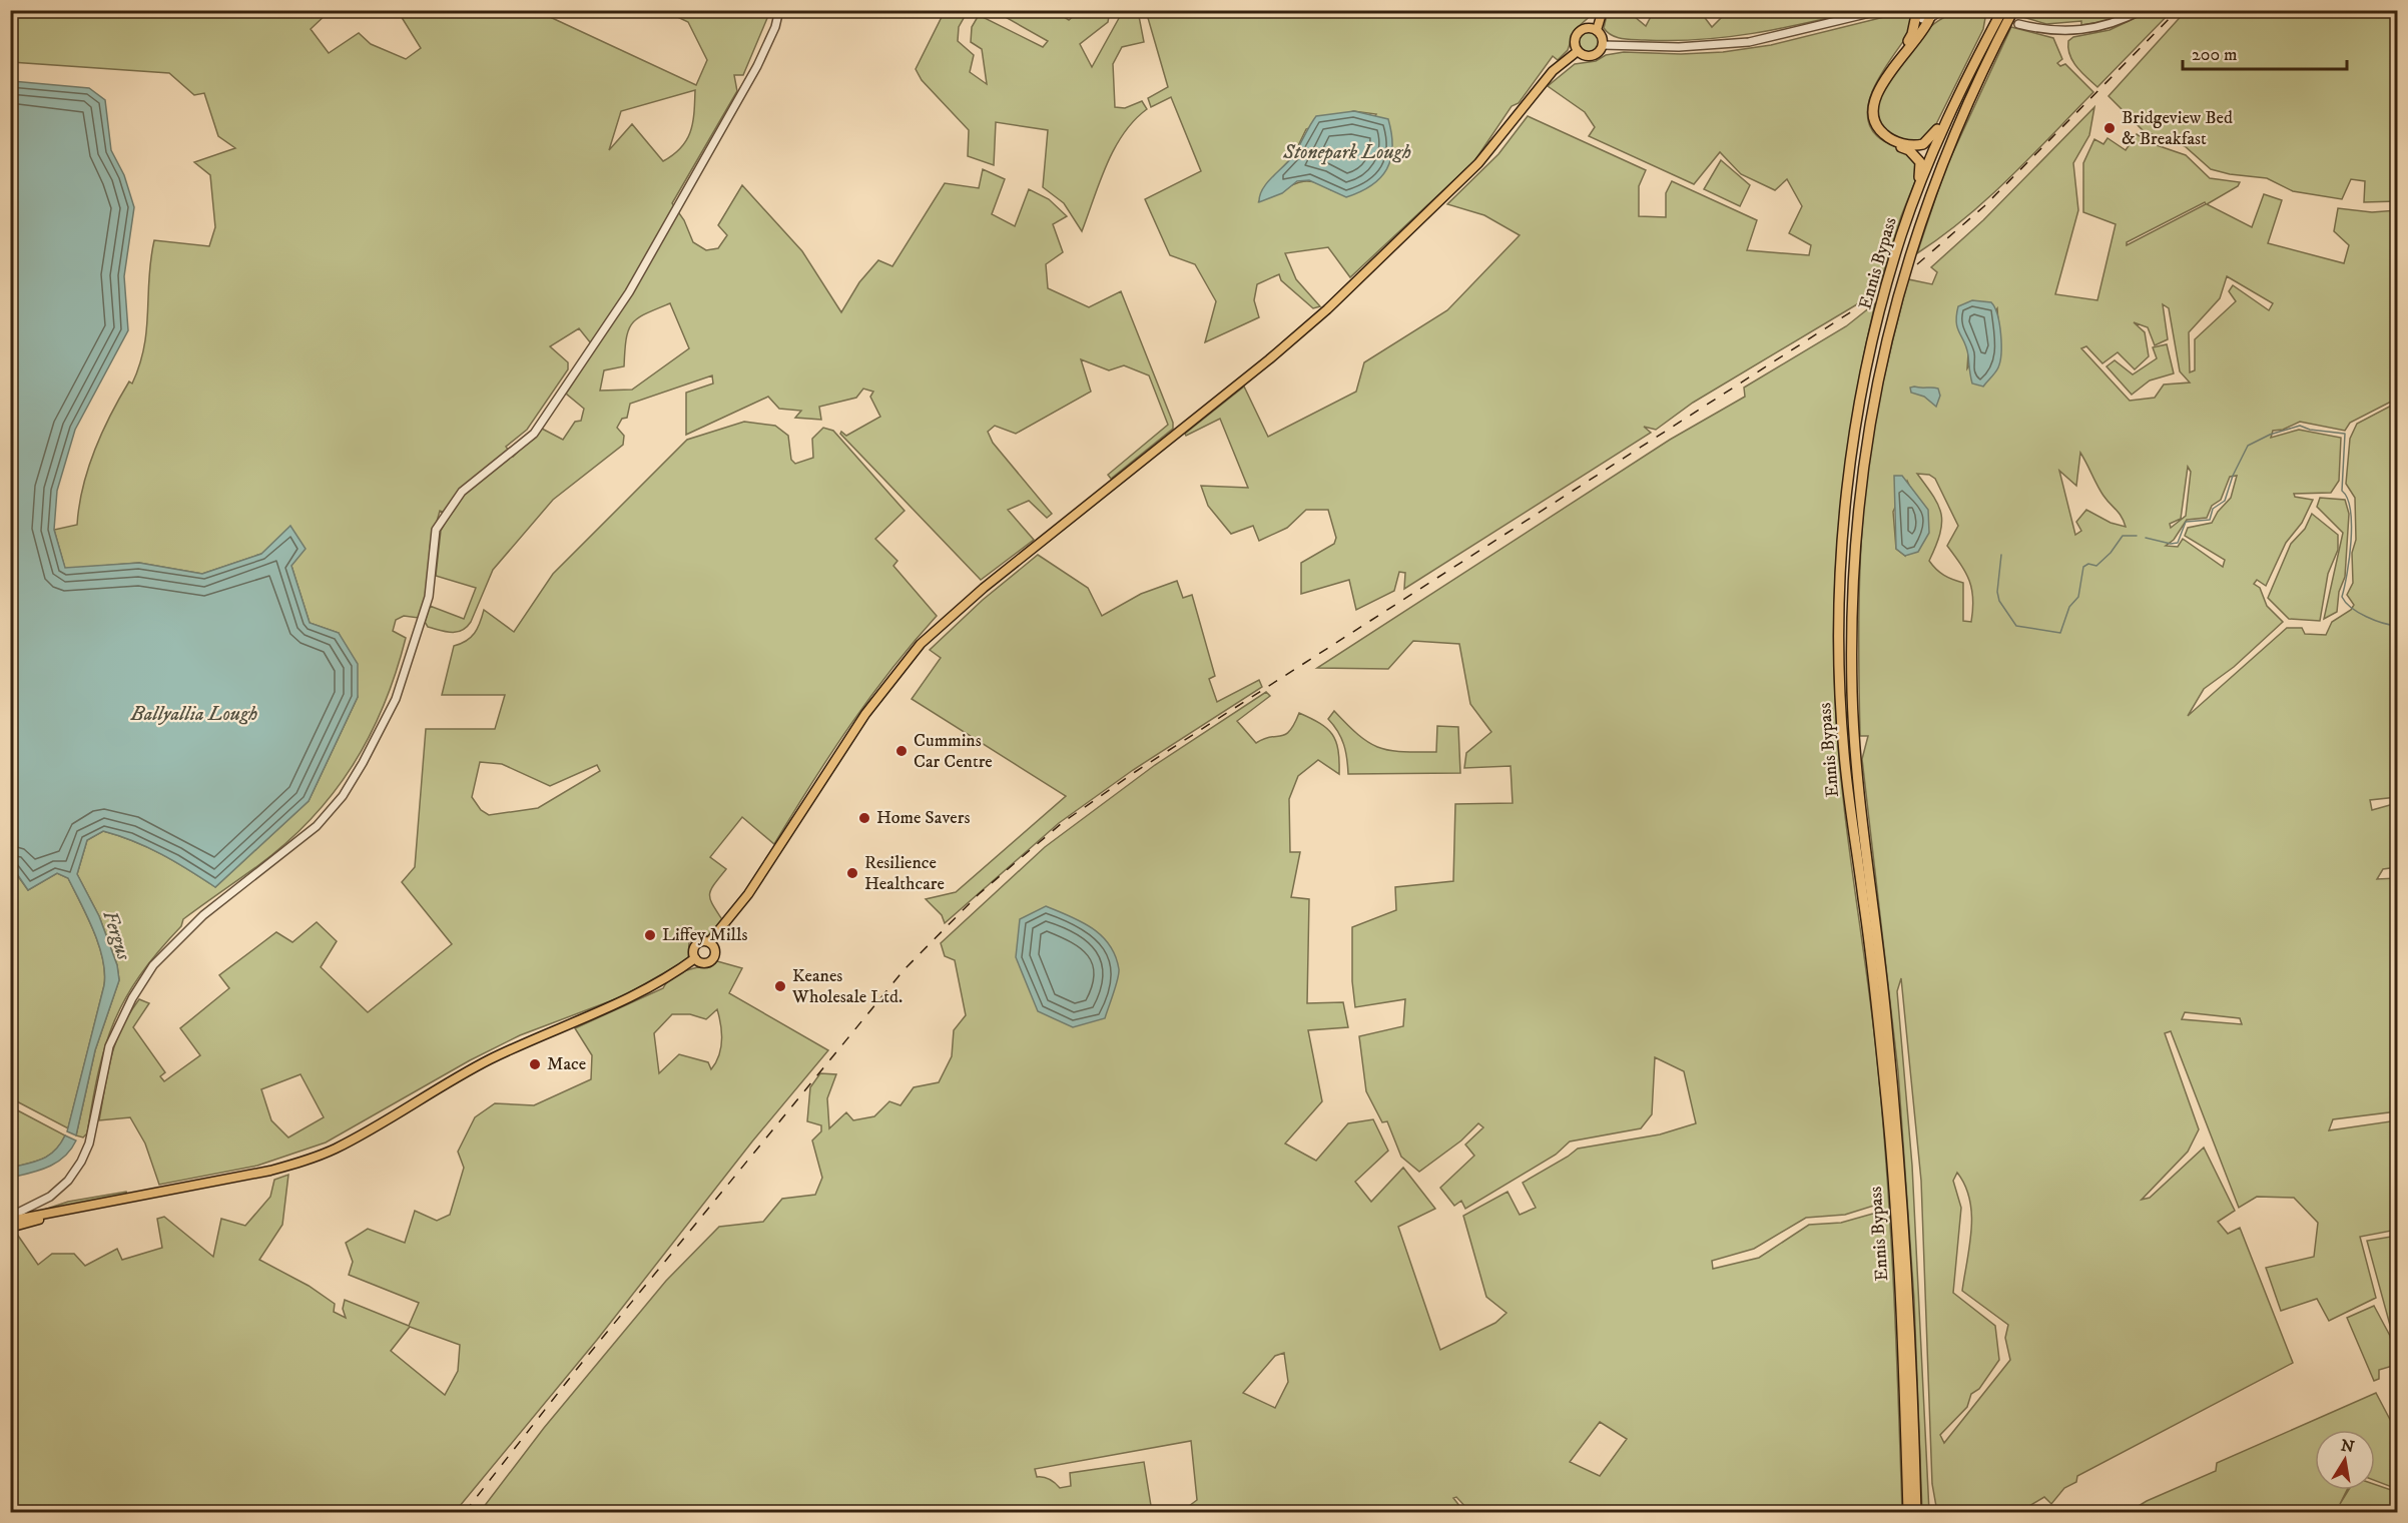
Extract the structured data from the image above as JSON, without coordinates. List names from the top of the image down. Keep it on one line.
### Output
{"streets":{"highway":["Ennis Bypass"]},"water":["Stonepark Lough","Ballyallia Lough","Fergus"],"places":["Bridgeview Bed & Breakfast","Cummins Car Centre","Home Savers","Resilience Healthcare","Liffey Mills","Keanes Wholesale Ltd.","Mace"],"scale_bar":"200 m","north":"top"}
